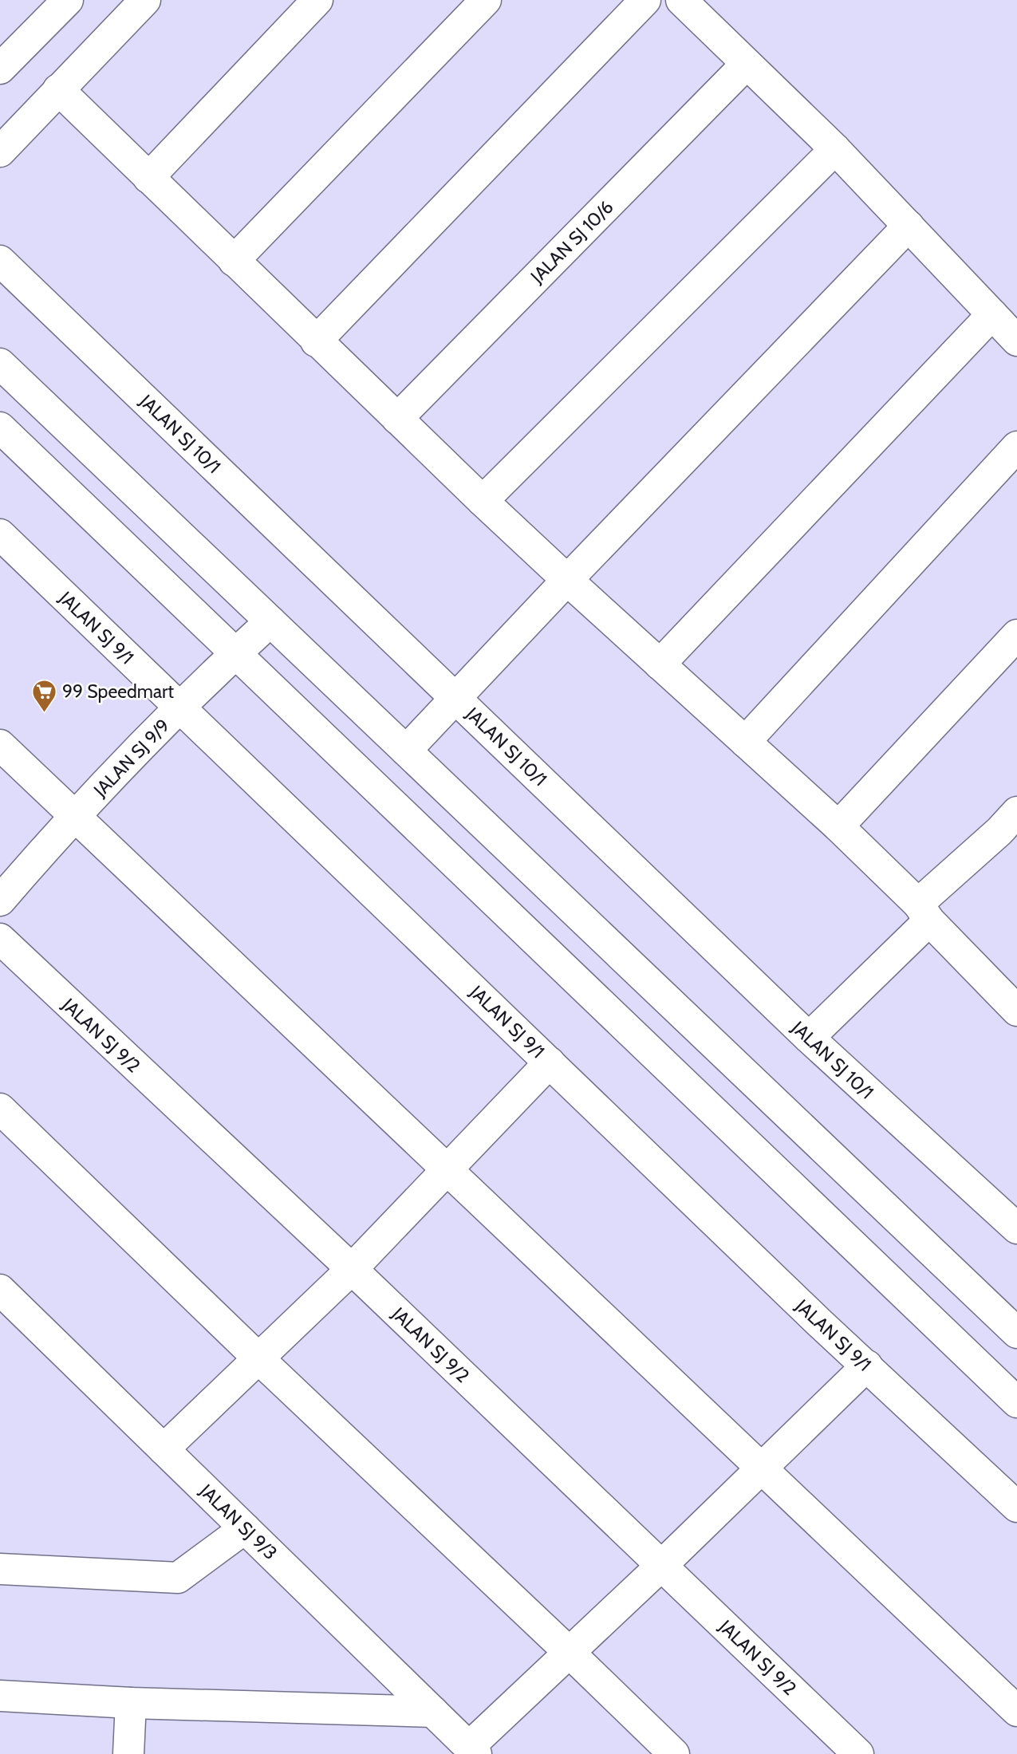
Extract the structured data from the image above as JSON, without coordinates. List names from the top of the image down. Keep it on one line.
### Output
{"streets":{"street":["JALAN SJ 10/6","JALAN SJ 10/1","JALAN SJ 9/1","JALAN SJ 9/9","JALAN SJ 9/2","JALAN SJ 9/3"]},"crossings":[["JALAN SJ 9/1","JALAN SJ 9/9"]],"places":{"supermarket":["99 Speedmart"]}}
